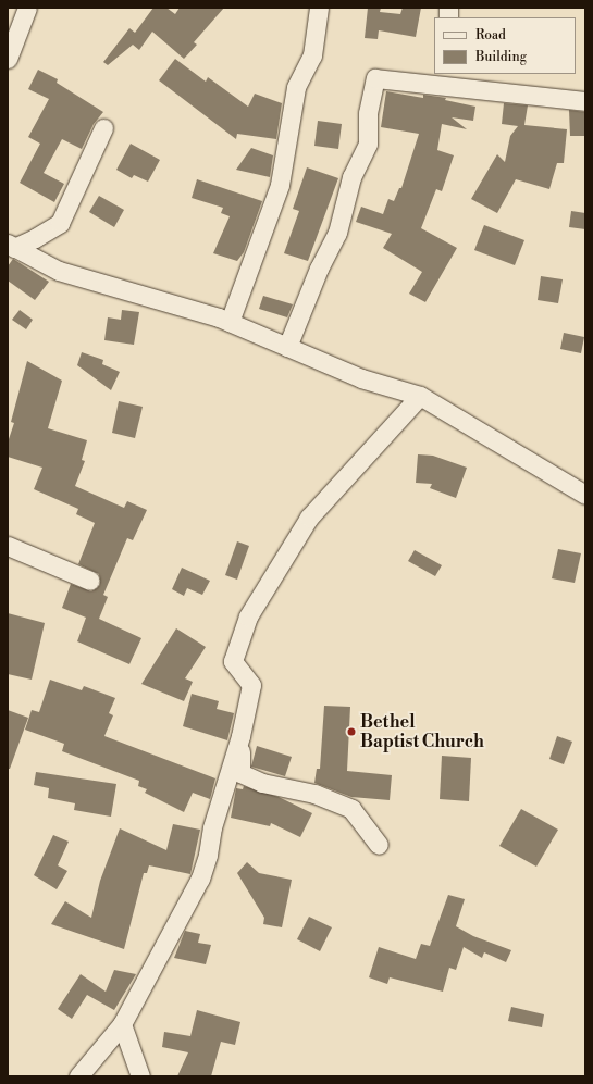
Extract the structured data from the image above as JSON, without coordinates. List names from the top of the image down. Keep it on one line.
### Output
{"places":["Bethel Baptist Church"],"legend":["Road","Building"]}
